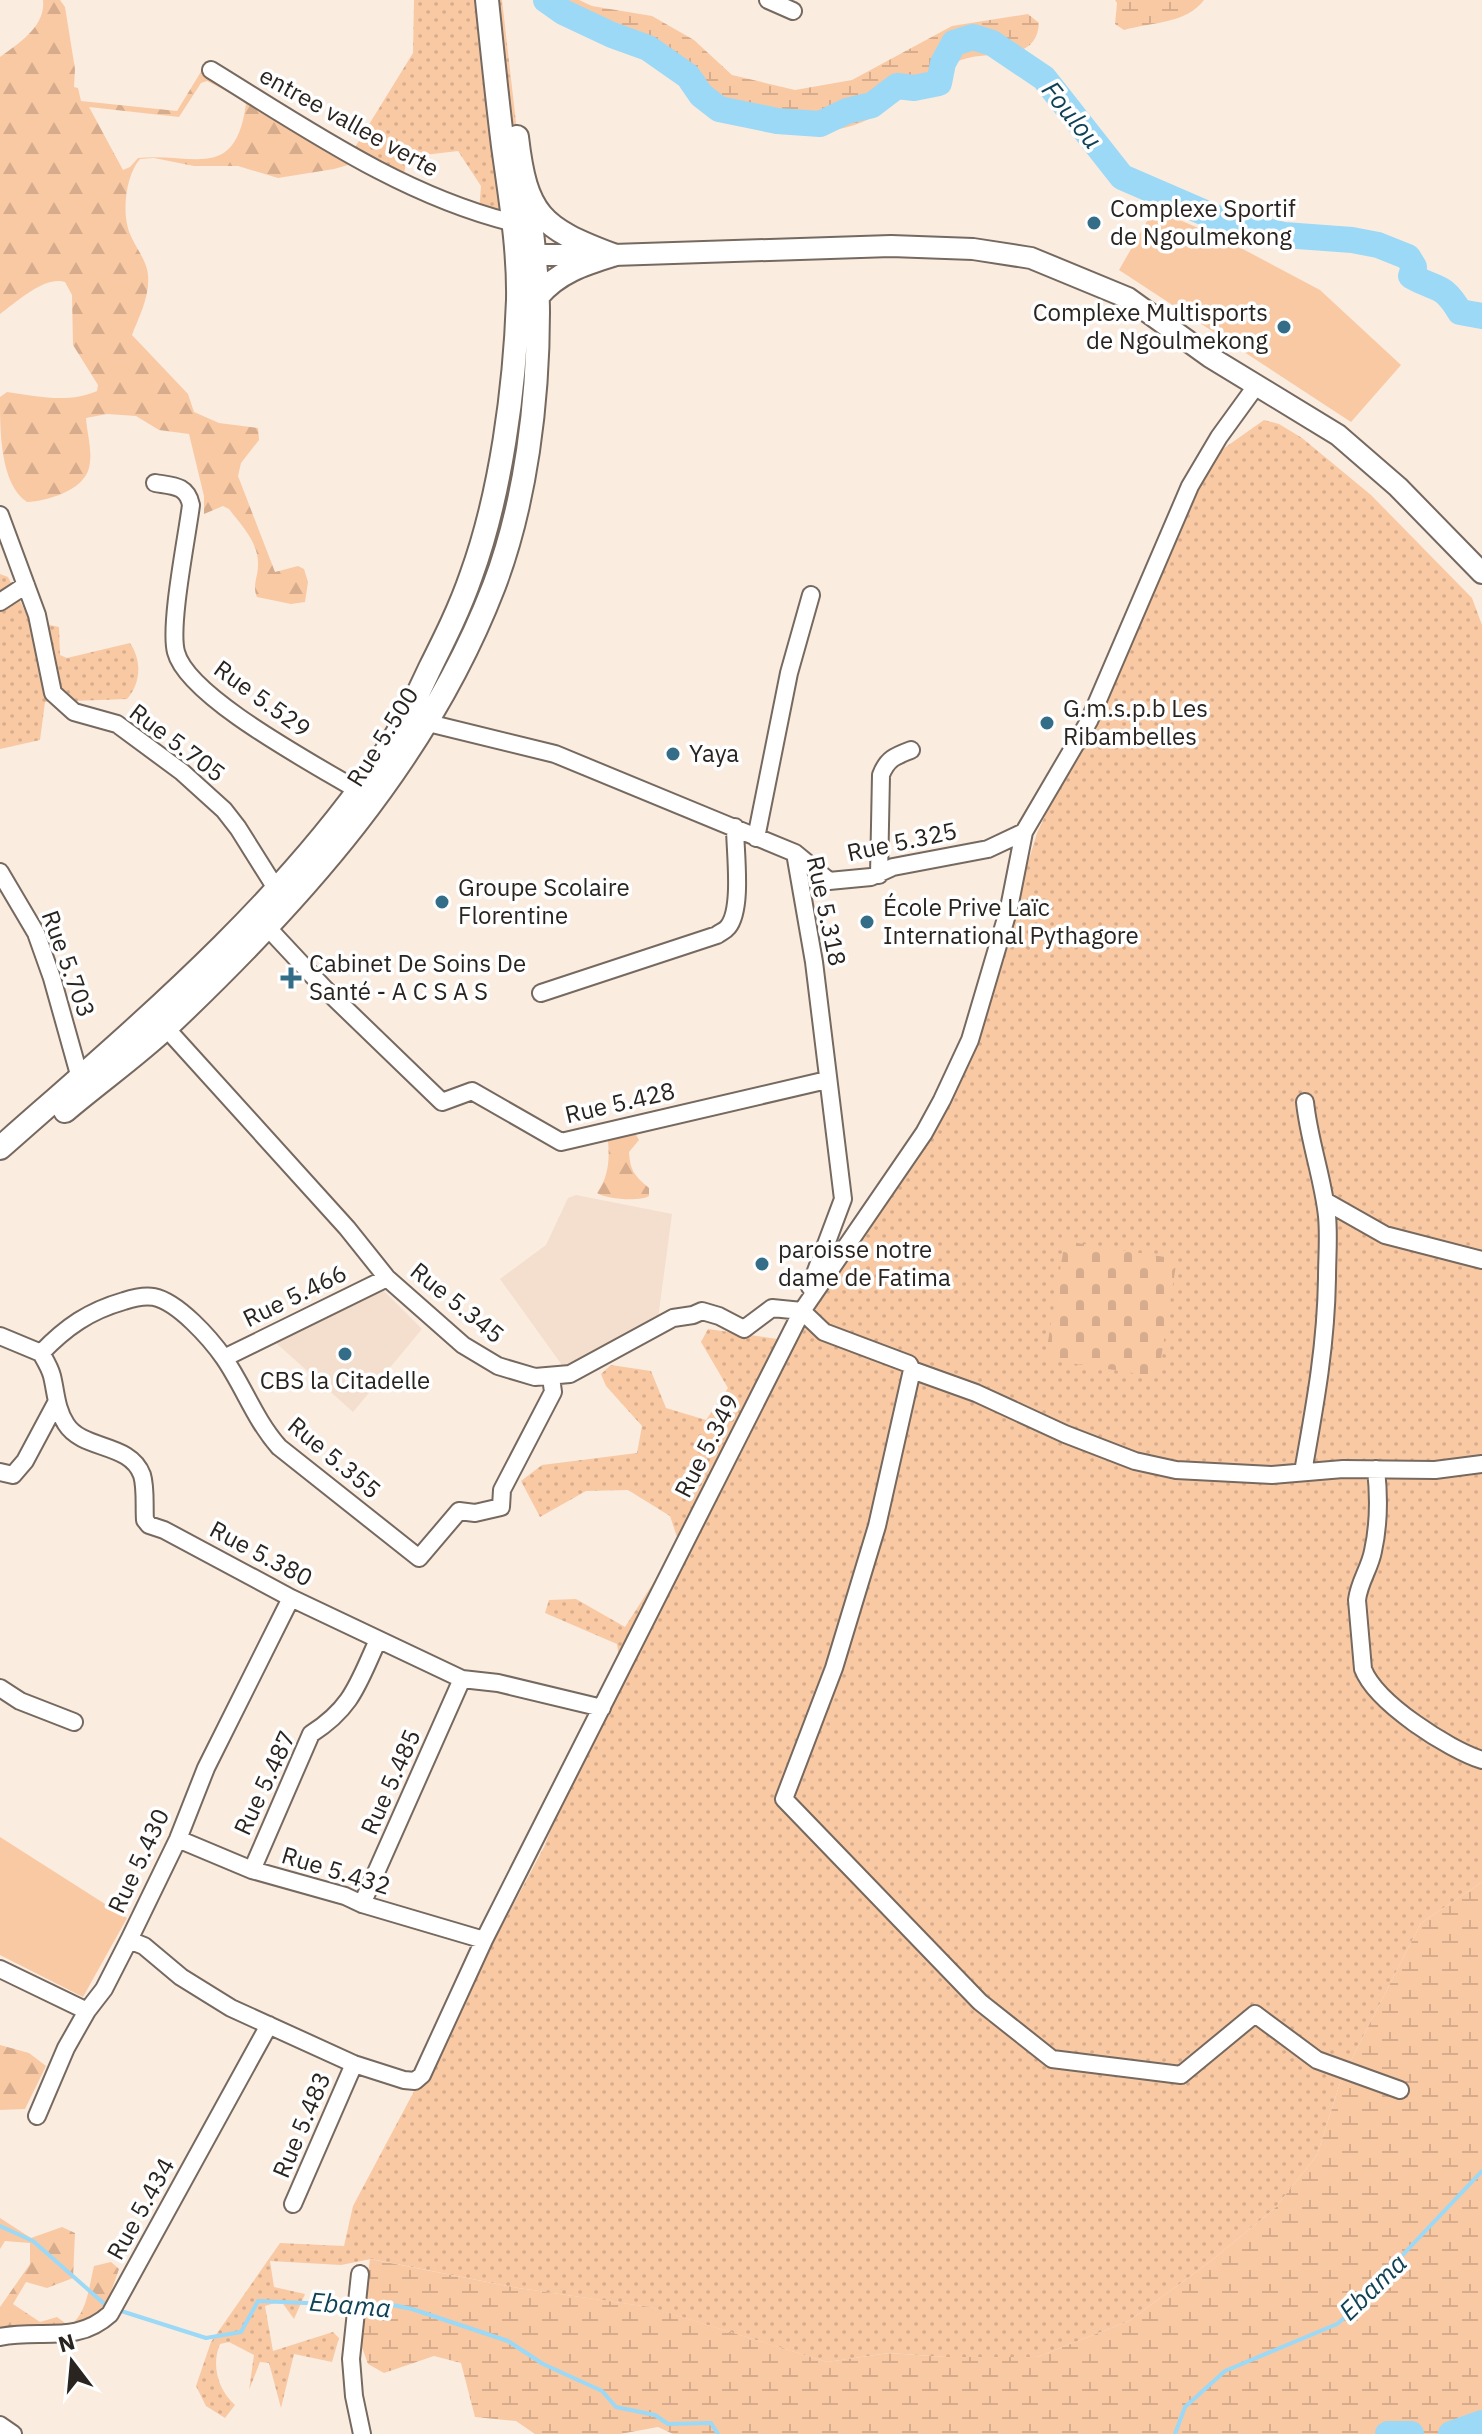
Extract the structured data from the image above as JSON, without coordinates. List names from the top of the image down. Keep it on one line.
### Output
{"streets":{"main road":["Rue 5.500"],"street":["entree vallee verte","Rue 5.529","Rue 5.705","Rue 5.325","Rue 5.318","Rue 5.703","Rue 5.428","Rue 5.466","Rue 5.345","Rue 5.349","Rue 5.355","Rue 5.380","Rue 5.485","Rue 5.487","Rue 5.430","Rue 5.432","Rue 5.483","Rue 5.434"]},"crossings":[["entree vallee verte","Rue 5.500"],["Rue 5.529","Rue 5.500"],["Rue 5.500","Rue 5.705"],["Rue 5.500","Rue 5.318"],["Rue 5.500","Rue 5.703"],["Rue 5.500","Rue 5.428"],["Rue 5.500","Rue 5.345"],["Rue 5.325","Rue 5.318"],["Rue 5.325","Rue 5.349"],["Rue 5.318","Rue 5.428"],["Rue 5.318","Rue 5.345"],["Rue 5.318","Rue 5.349"],["Rue 5.466","Rue 5.345"],["Rue 5.466","Rue 5.355"],["Rue 5.345","Rue 5.349"],["Rue 5.345","Rue 5.355"],["Rue 5.349","Rue 5.380"],["Rue 5.349","Rue 5.430"],["Rue 5.349","Rue 5.432"],["Rue 5.355","Rue 5.380"],["Rue 5.380","Rue 5.485"],["Rue 5.380","Rue 5.487"],["Rue 5.380","Rue 5.430"],["Rue 5.485","Rue 5.432"],["Rue 5.487","Rue 5.432"],["Rue 5.430","Rue 5.432"],["Rue 5.430","Rue 5.483"],["Rue 5.430","Rue 5.434"]],"water":["Foulou","Ebama"],"places":{"other":["Complexe Sportif de Ngoulmekong","Complexe Multisports de Ngoulmekong","G.m.s.p.b Les Ribambelles","Yaya","Groupe Scolaire Florentine","École Prive Laïc International Pythagore","paroisse notre dame de Fatima","CBS la Citadelle"],"health":["Cabinet De Soins De Santé - A C S A S"]},"north":"top"}
